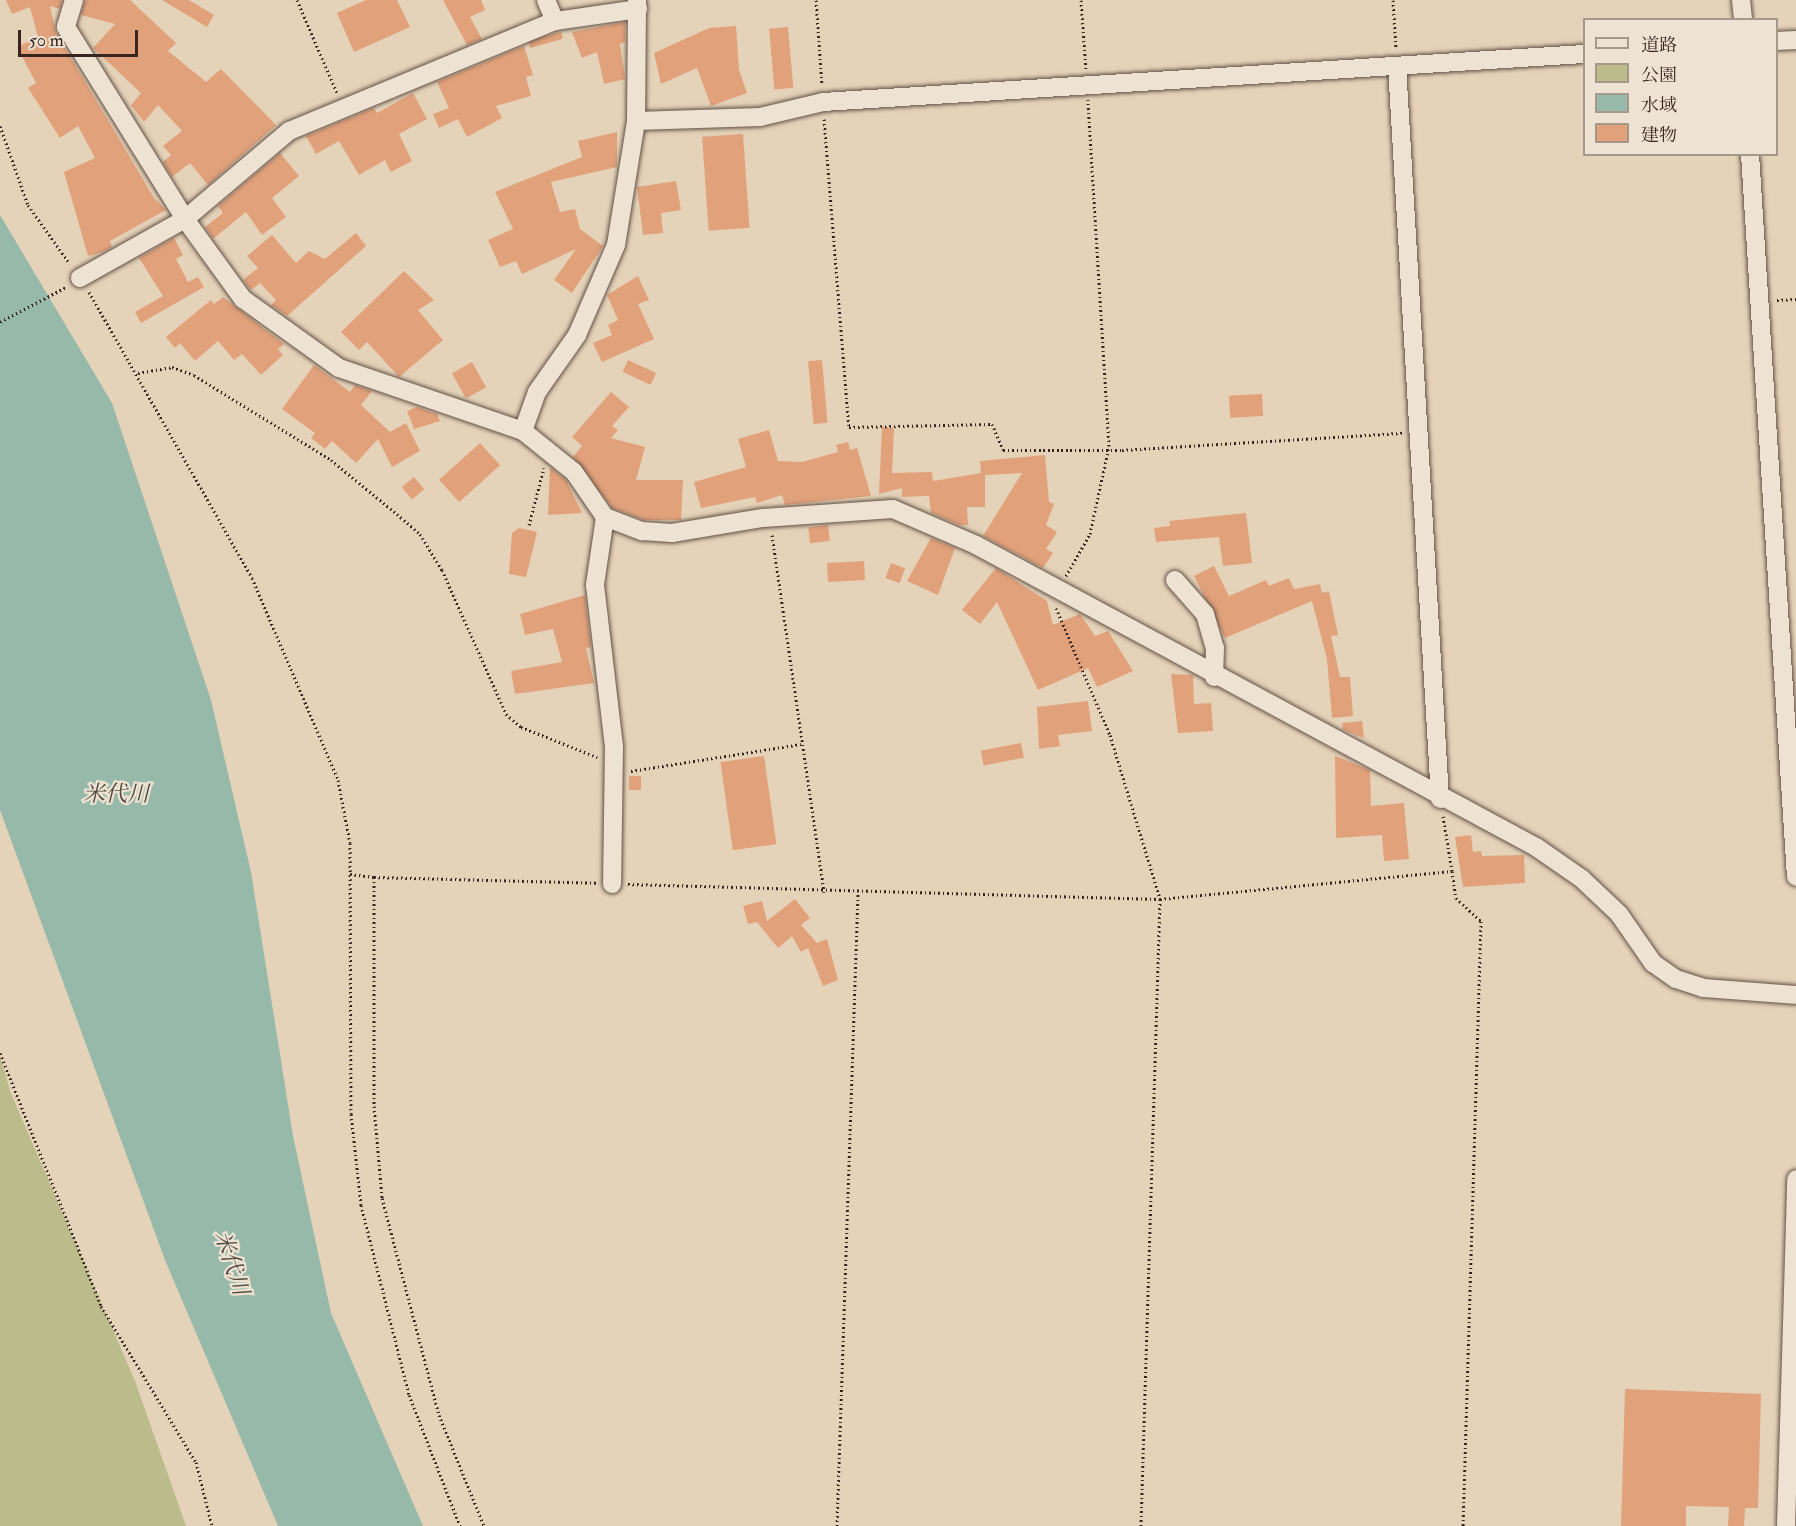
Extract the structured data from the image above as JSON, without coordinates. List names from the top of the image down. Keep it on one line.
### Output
{"water":["米代川"],"legend":["道路","公園","水域","建物"],"scale_bar":"50 m"}
